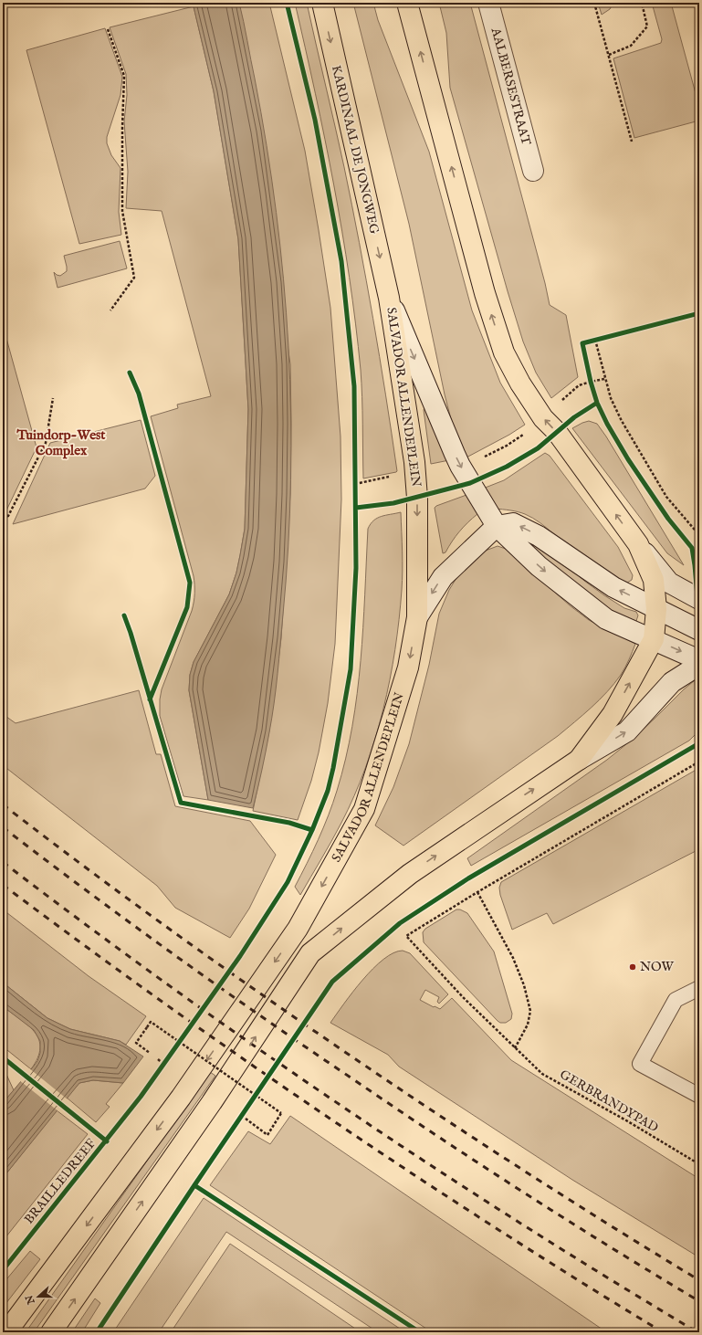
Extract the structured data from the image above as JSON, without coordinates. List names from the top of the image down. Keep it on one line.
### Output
{"streets":{"main road":["AALBERSESTRAAT","KARDINAAL DE JONGWEG","SALVADOR ALLENDEPLEIN"],"path":["GERBRANDYPAD"],"cycle path":["BRAILLEDREEF"]},"crossings":[["KARDINAAL DE JONGWEG","SALVADOR ALLENDEPLEIN"]],"one_way":["SALVADOR ALLENDEPLEIN"],"districts":["Tuindorp-West Complex"],"places":["NOW"],"north":"left"}
